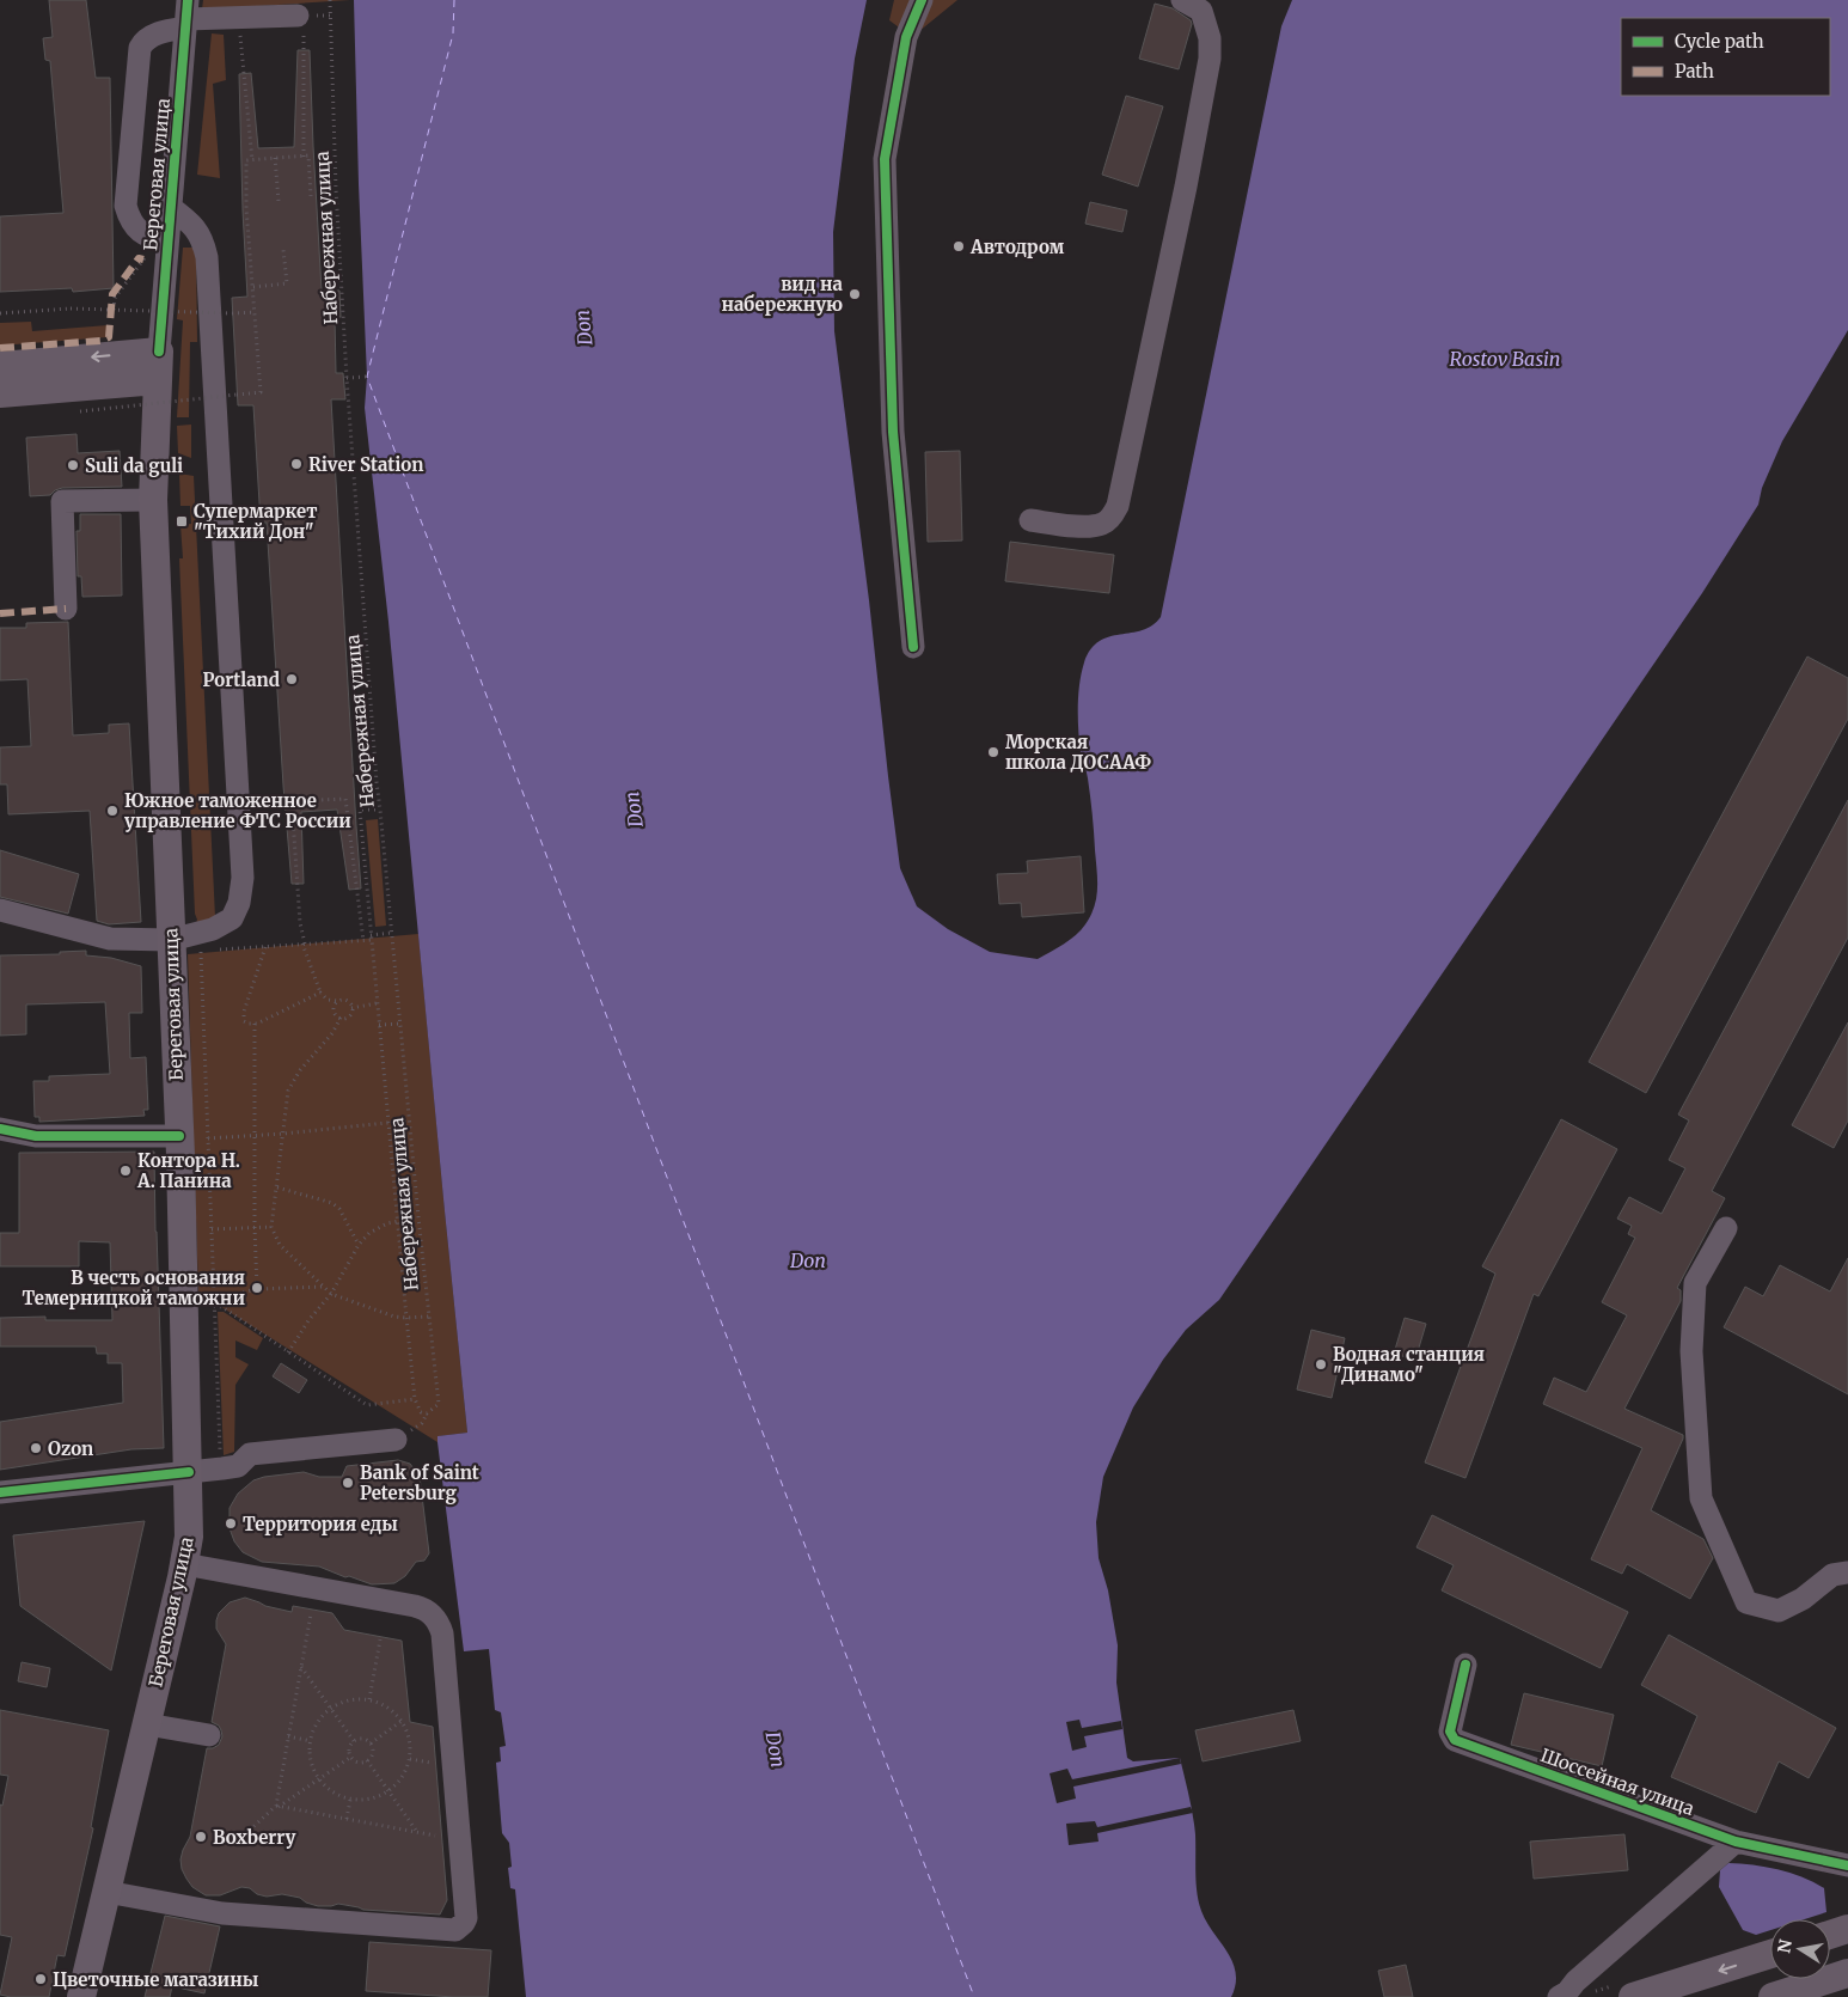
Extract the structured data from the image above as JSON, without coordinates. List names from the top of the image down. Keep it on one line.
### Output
{"streets":{"main road":["Береговая улица"],"street":["Шоссейная улица"],"path":["Набережная улица"]},"water":["Don","Rostov Basin"],"places":{"other":["Автодром","вид на набережную","River Station","Suli da guli","Portland","Морская школа ДОСААФ","Южное таможенное управление ФТС России","Контора Н. А. Панина","В честь основания Темерницкой таможни","Водная станция \"Динамо\"","Ozon","Bank of Saint Petersburg","Территория еды","Boxberry","Цветочные магазины"],"transit":["Супермаркет \"Тихий Дон\""]},"legend":["Cycle path","Path"],"north":"left"}
